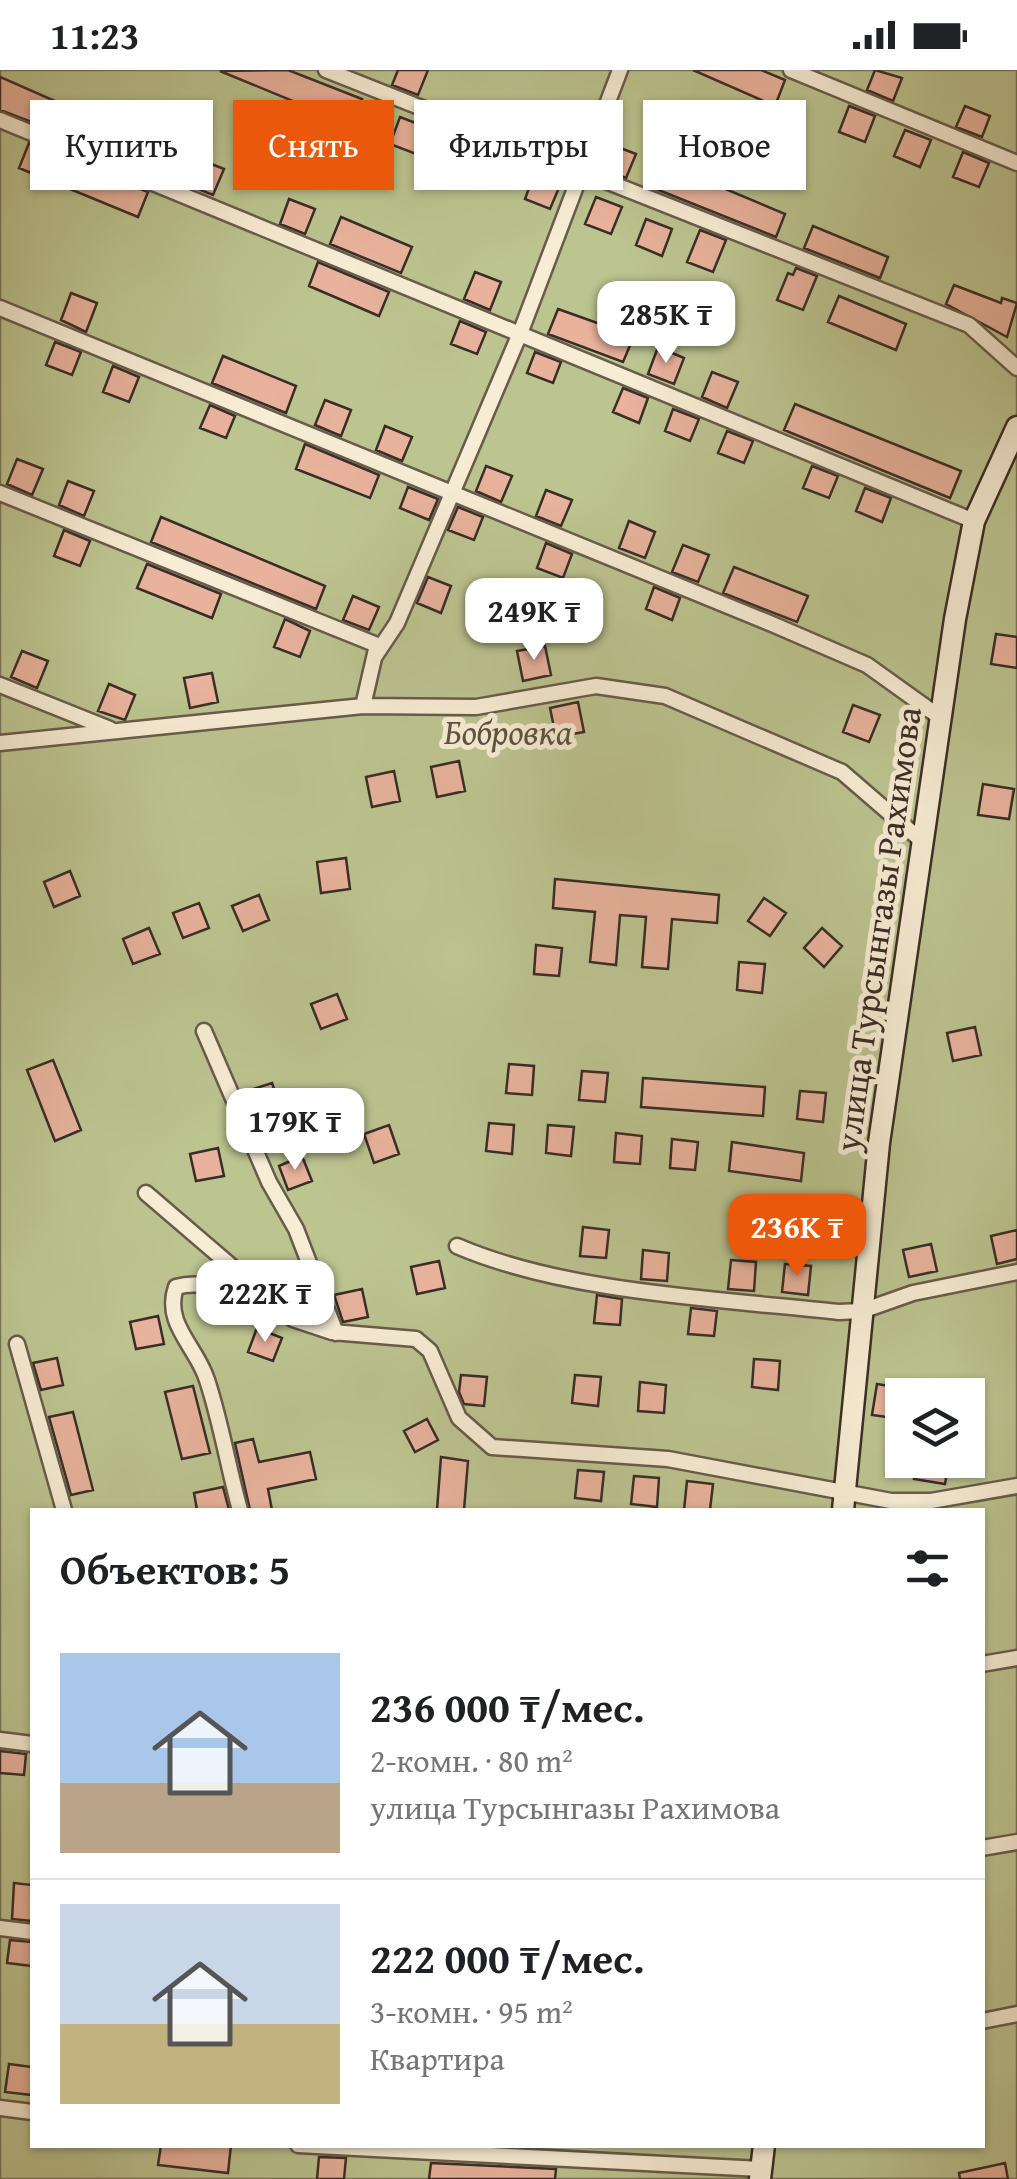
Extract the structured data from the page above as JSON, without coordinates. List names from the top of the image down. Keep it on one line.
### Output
{"streets":{"street":["улица Турсынгазы Рахимова"]},"parks":["Бобровка"],"page":{"status":"11:23","chip":["Купить","Снять","Фильтры","Новое"],"price":["285K ₸","249K ₸","179K ₸","236K ₸","222K ₸"],"heading":"Объектов: 5","list":[{"name":"236 000 ₸/мес.","note":"2-комн. · 80 m² · улица Турсынгазы Рахимова"},{"name":"222 000 ₸/мес.","note":"3-комн. · 95 m² · Квартира"}]}}
